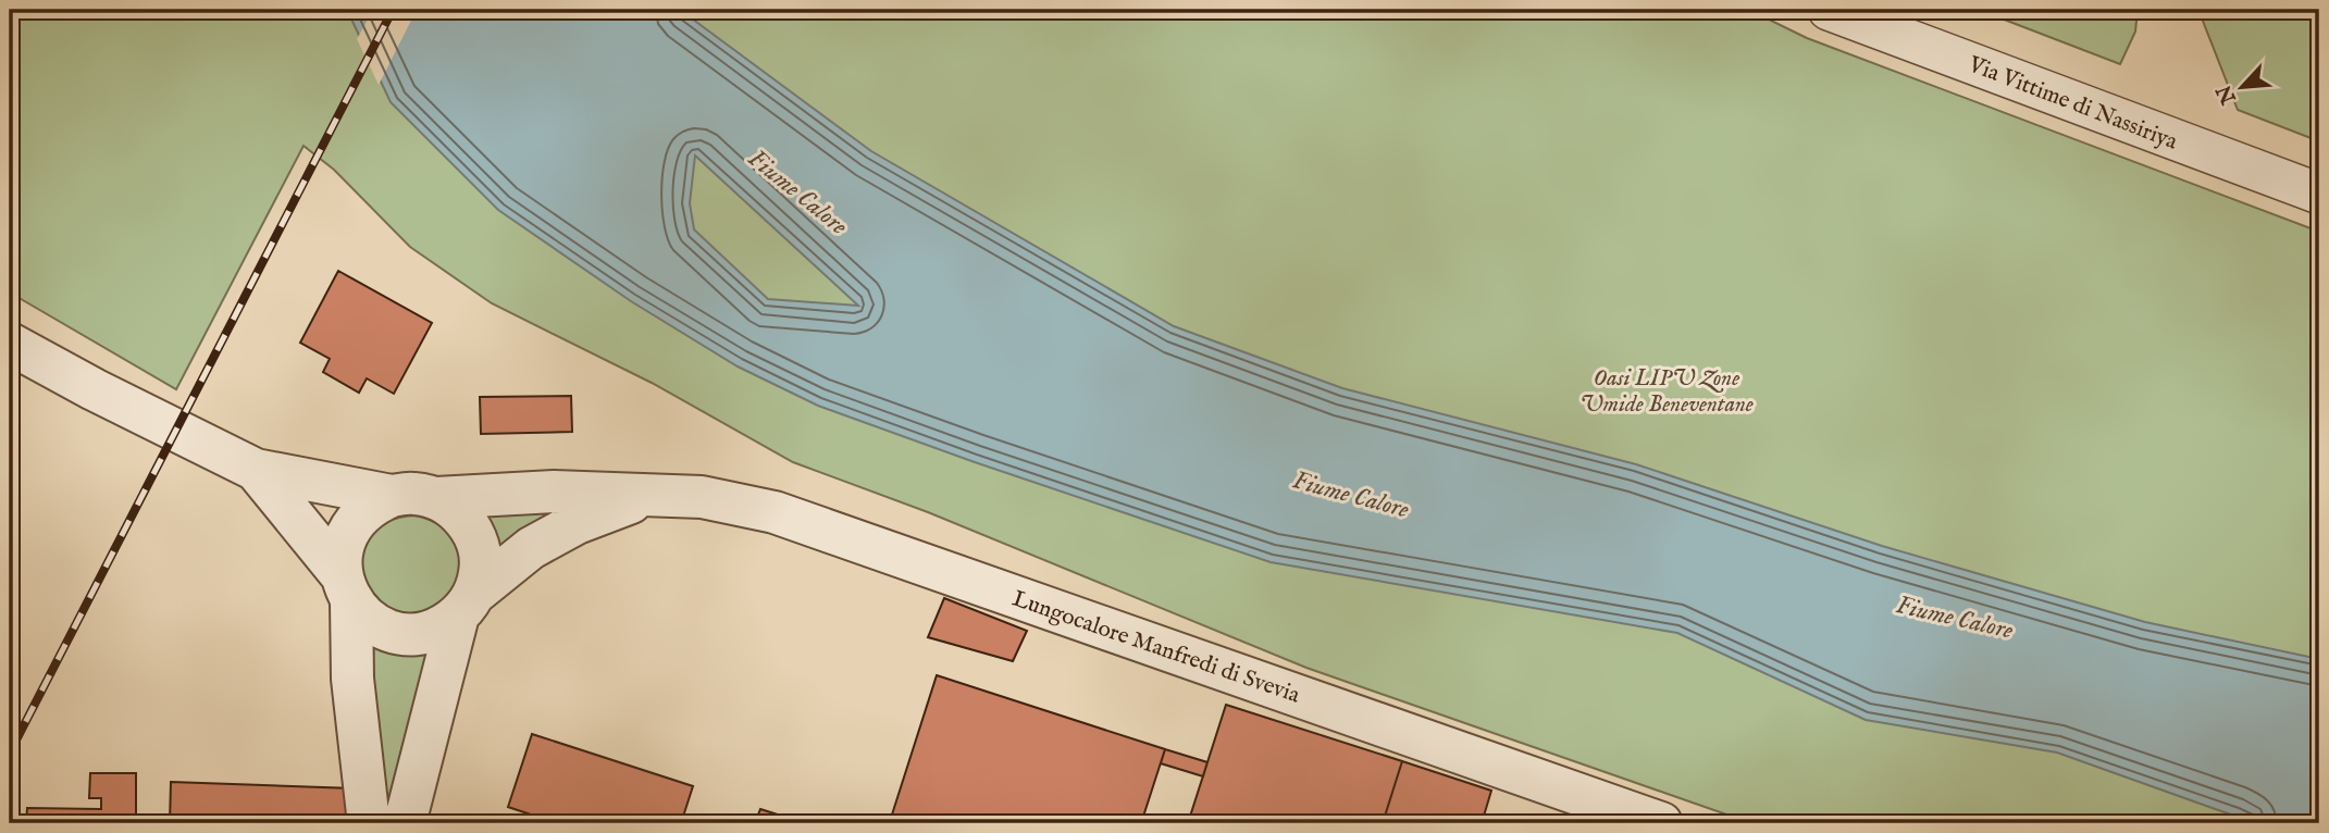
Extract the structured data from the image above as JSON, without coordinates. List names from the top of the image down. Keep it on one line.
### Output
{"streets":{"street":["Via Vittime di Nassiriya","Lungocalore Manfredi di Svevia"]},"water":["Fiume Calore"],"parks":["Oasi LIPU Zone Umide Beneventane"],"north":"bottom left"}
